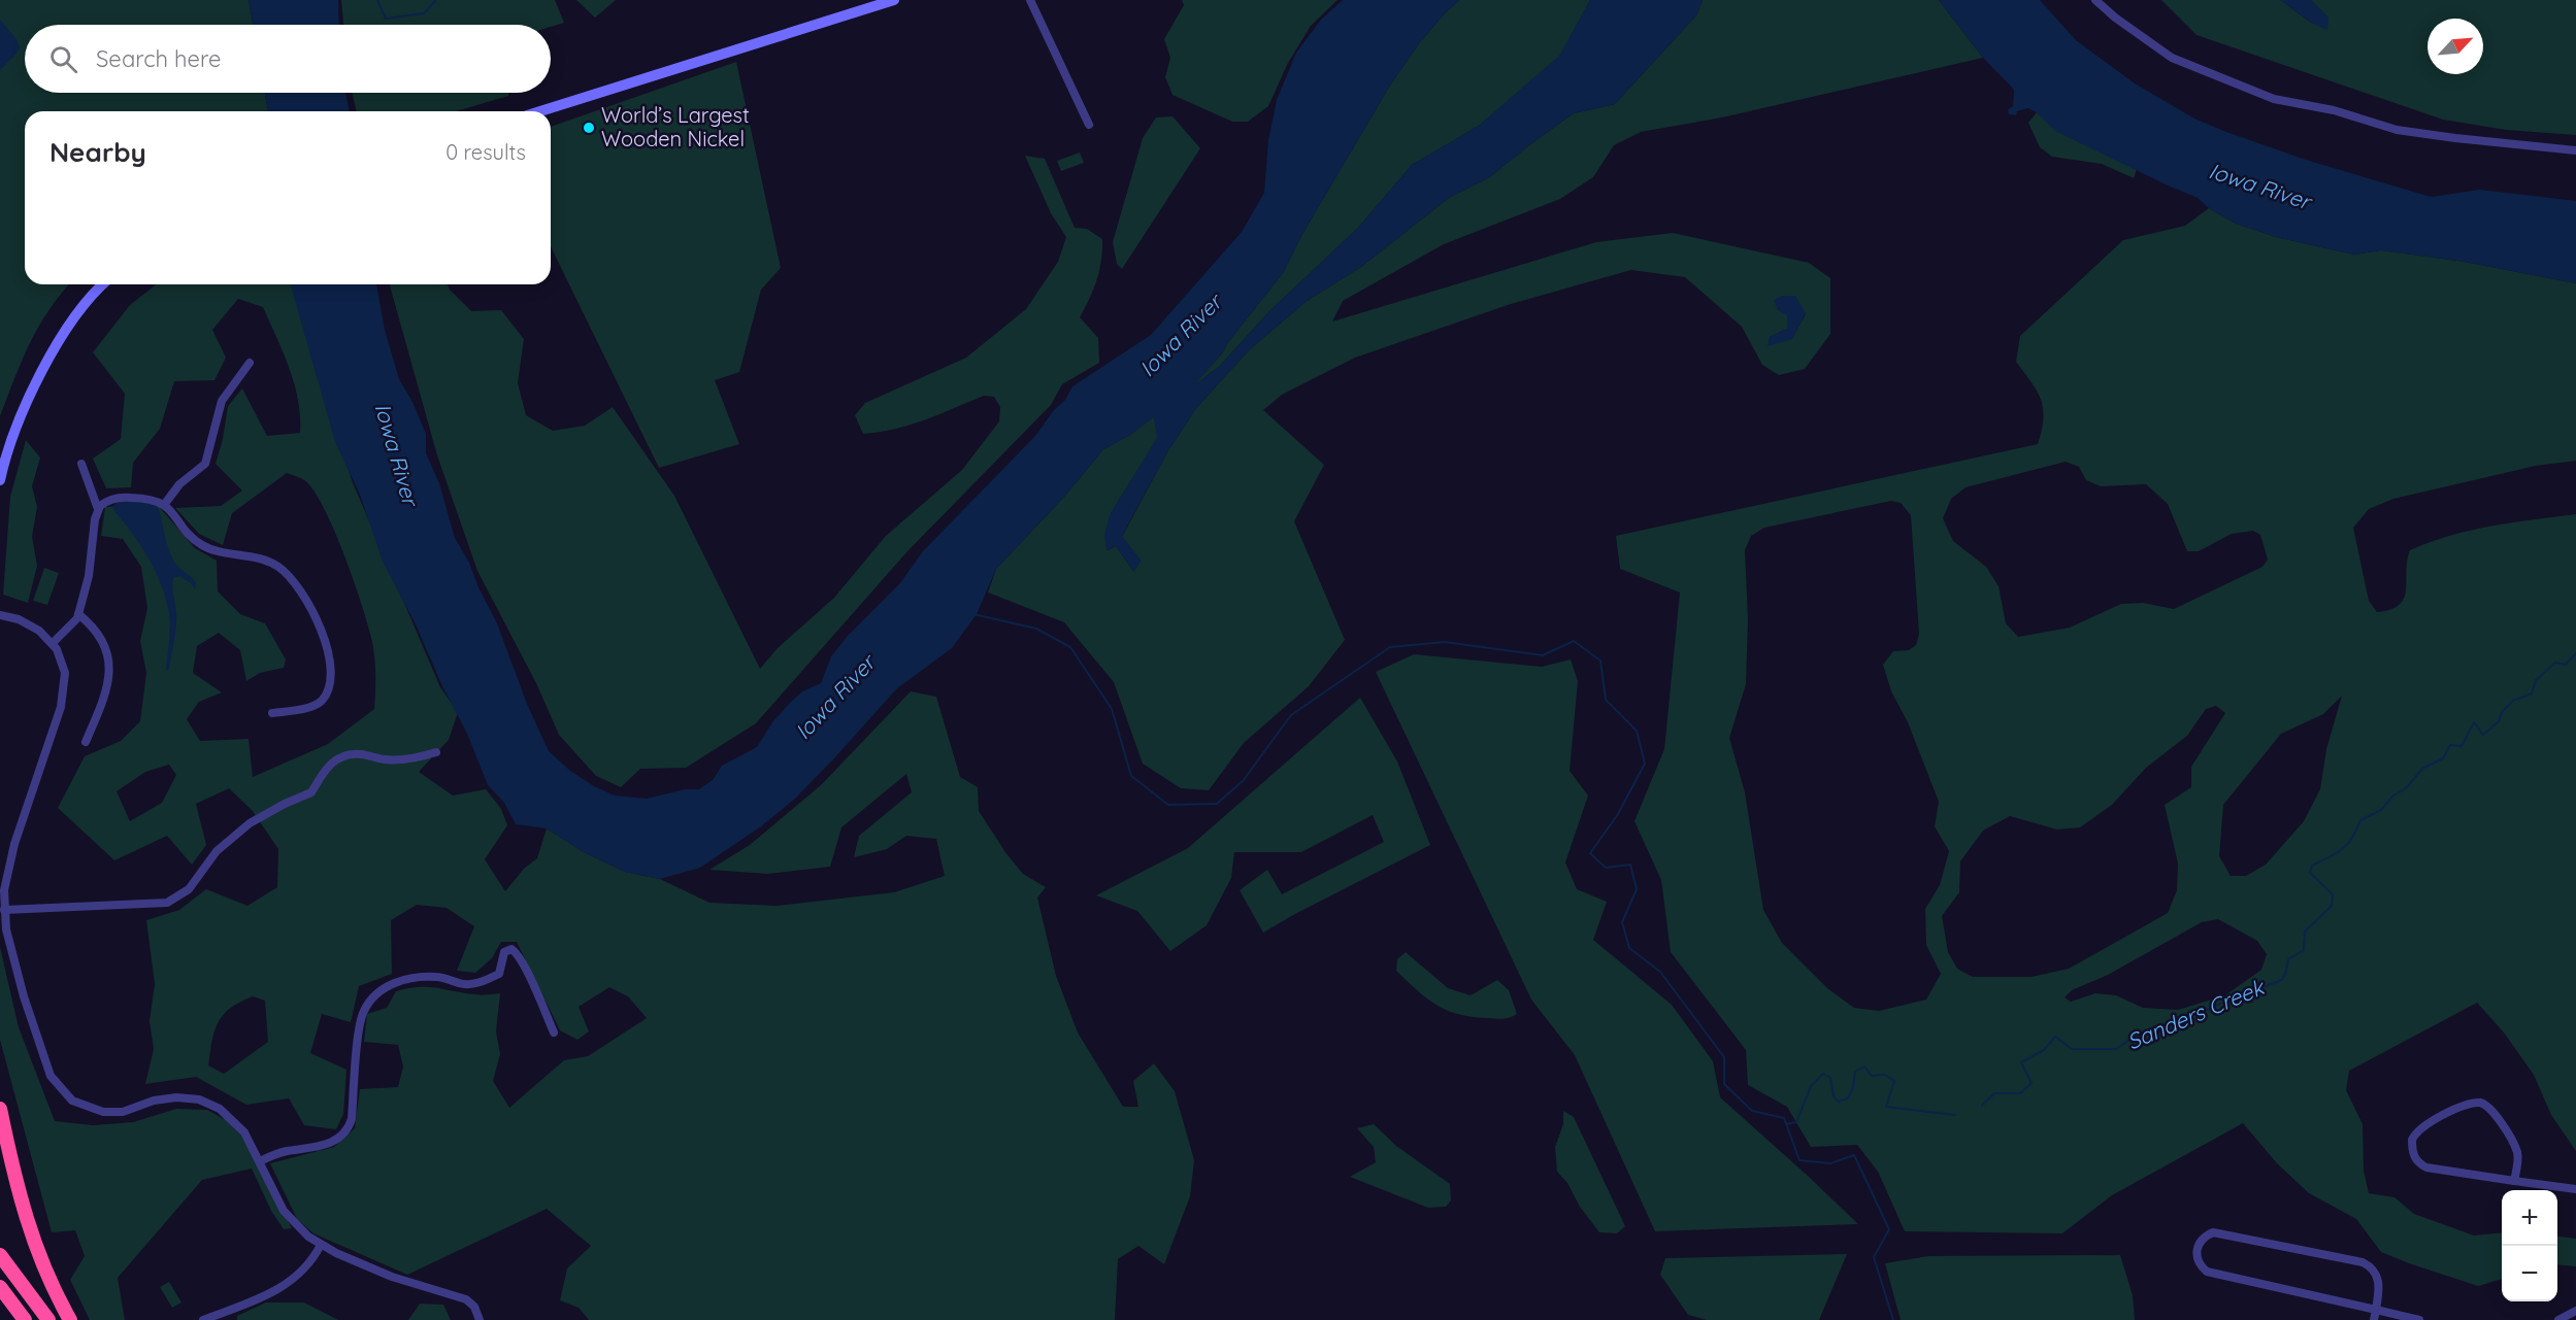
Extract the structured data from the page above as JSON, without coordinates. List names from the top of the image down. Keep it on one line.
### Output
{"water":["Iowa River","Sanders Creek"],"places":["World’s Largest Wooden Nickel"],"north":"top right","page":{"search":"Search here","heading":["Nearby","0 results"],"map_buttons":["+","−"]}}
